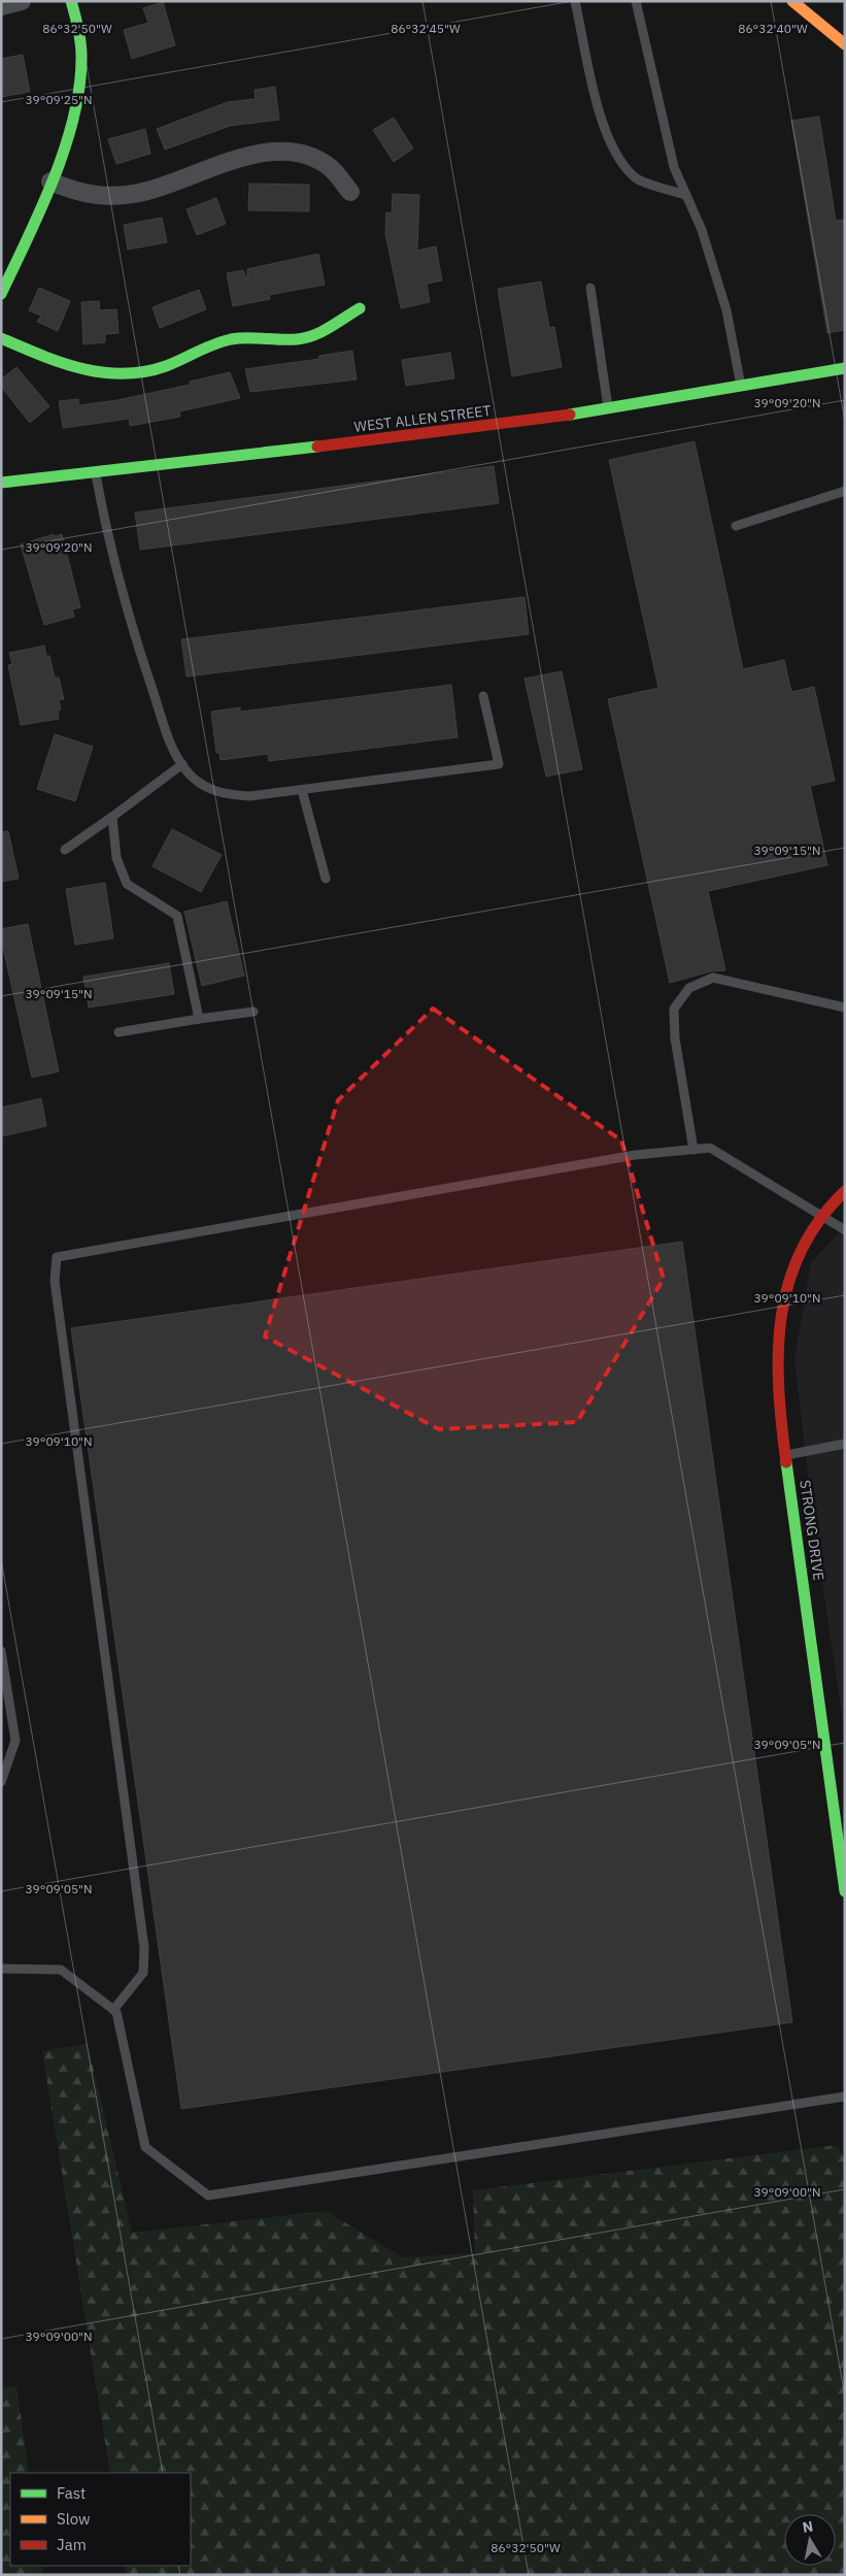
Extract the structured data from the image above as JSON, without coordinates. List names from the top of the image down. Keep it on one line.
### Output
{"streets":{"street":["WEST ALLEN STREET","STRONG DRIVE"]},"legend":["Fast","Slow","Jam"],"north":"top","coordinates":["86°32'50\"W","86°32'45\"W","86°32'40\"W","39°09'25\"N","39°09'20\"N","39°09'15\"N","39°09'10\"N","39°09'05\"N","39°09'00\"N"]}
